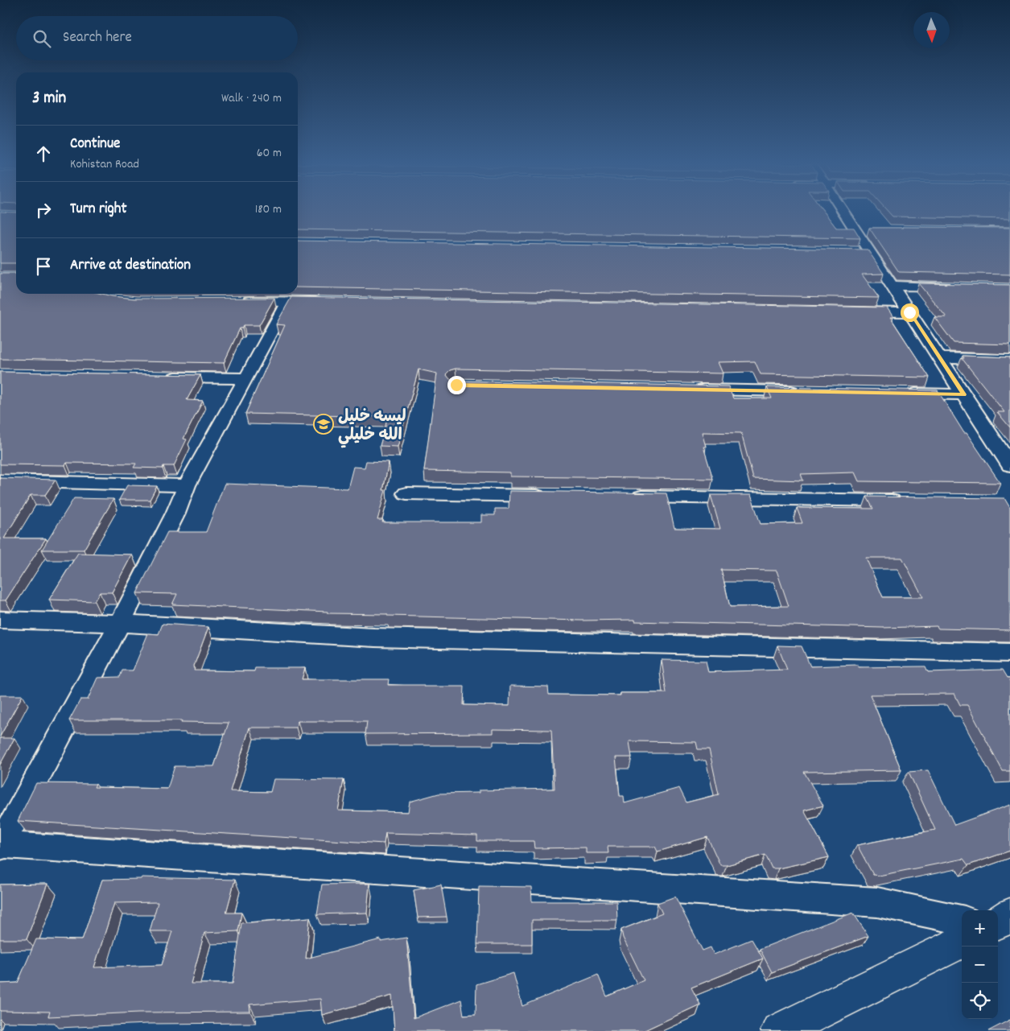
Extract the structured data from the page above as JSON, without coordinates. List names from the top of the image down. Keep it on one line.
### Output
{"places":{"school or university":["ليسه خليل الله خليلي"]},"north":"bottom","page":{"search":"Search here","heading":["3 min","Walk · 240 m"],"list":[["Continue","Kohistan Road","60 m"],["Turn right","180 m"],"Arrive at destination"],"map_buttons":["+","−"]}}
